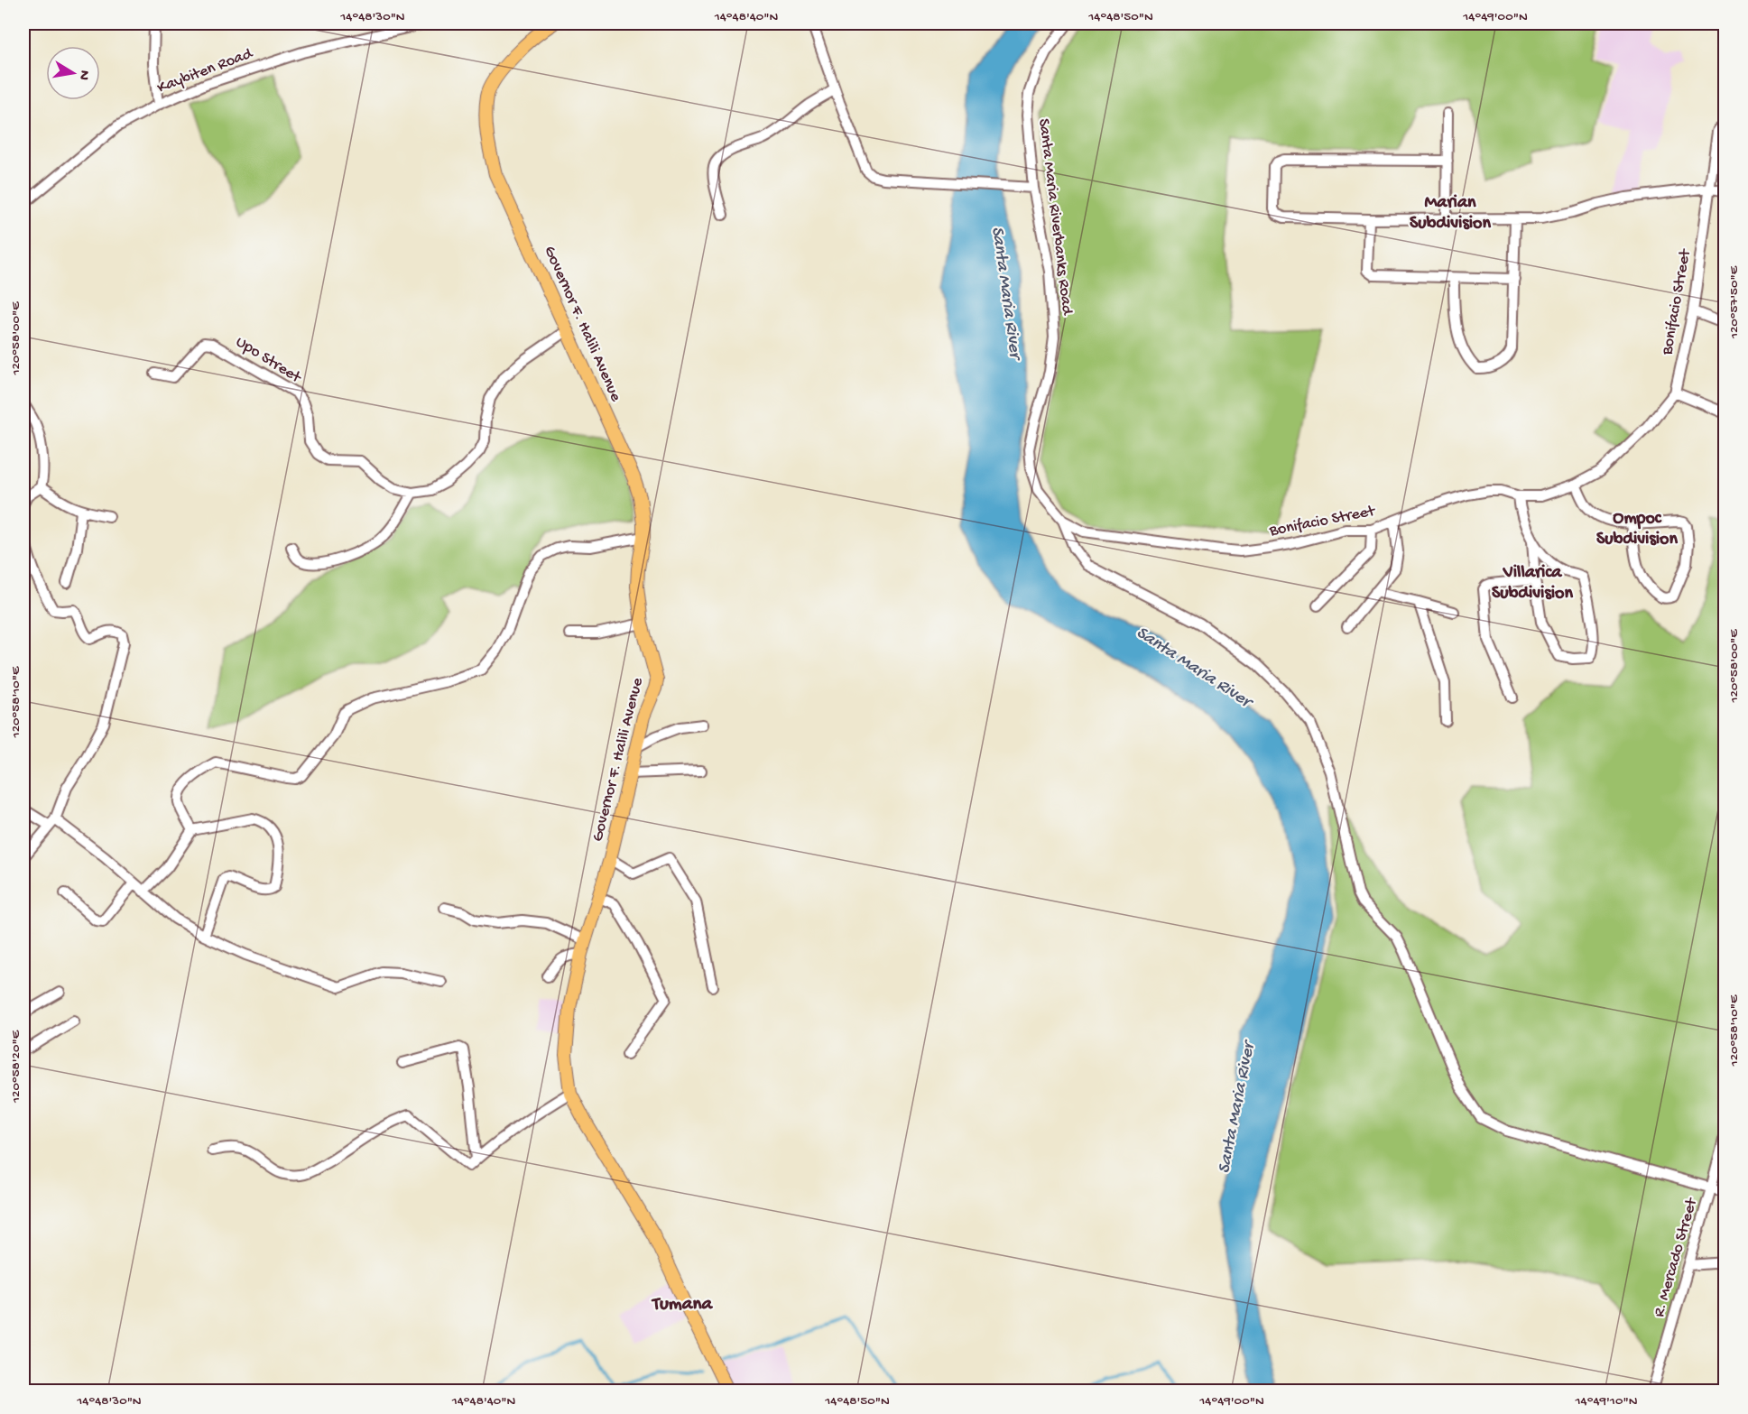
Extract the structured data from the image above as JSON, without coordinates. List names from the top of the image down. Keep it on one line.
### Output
{"streets":{"main road":["Governor F. Halili Avenue"],"street":["Kaybiten Road","Santa Maria Riverbanks Road","Bonifacio Street","Upo Street","R. Mercado Street"]},"crossings":[["Santa Maria Riverbanks Road","Bonifacio Street"]],"districts":["Marian Subdivision","Ompoc Subdivision","Villarica Subdivision","Tumana"],"water":["Santa Maria River"],"north":"right","coordinates":["14°48'30\"N","14°48'40\"N","14°48'50\"N","14°49'00\"N","120°57'50\"E","120°58'00\"E","120°58'10\"E","120°58'20\"E","14°49'10\"N"]}
